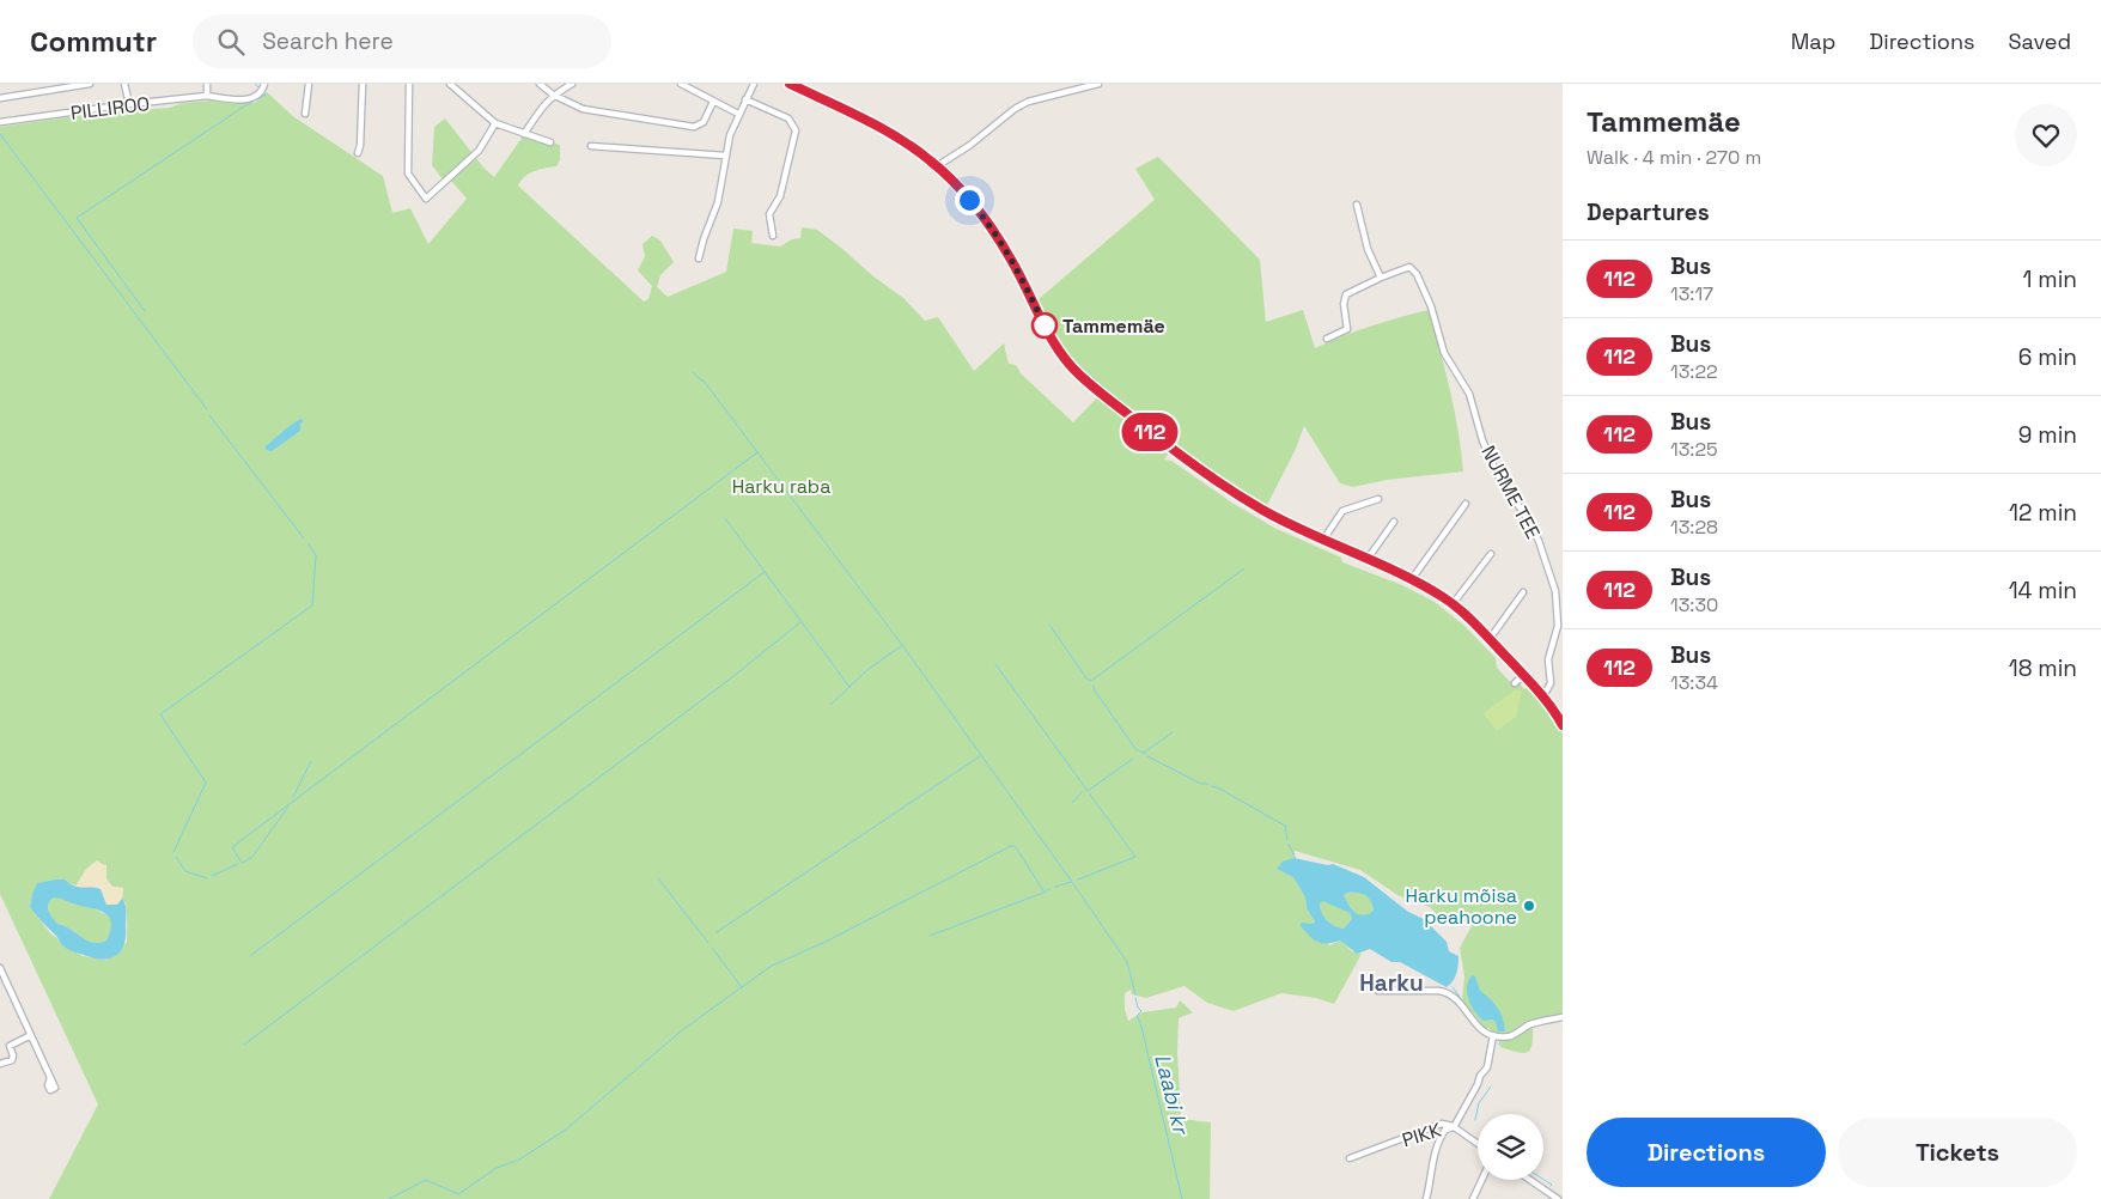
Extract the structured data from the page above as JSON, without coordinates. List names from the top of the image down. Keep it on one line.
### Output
{"streets":{"street":["PILLIROO","NURME TEE","PIKK"]},"districts":["Harku"],"water":["Laabi kr"],"parks":["Harku raba"],"places":["Tammemäe","Harku mõisa peahoone"],"lines":["bus line 112"],"page":{"header":"Commutr","search":"Search here","nav":["Map","Directions","Saved"],"on_map":"112","heading":[["Tammemäe","Walk · 4 min · 270 m"],"Departures"],"list":[{"mark":"112","name":"Bus","note":"13:17","value":"1 min"},{"mark":"112","name":"Bus","note":"13:22","value":"6 min"},{"mark":"112","name":"Bus","note":"13:25","value":"9 min"},{"mark":"112","name":"Bus","note":"13:28","value":"12 min"},{"mark":"112","name":"Bus","note":"13:30","value":"14 min"},{"mark":"112","name":"Bus","note":"13:34","value":"18 min"}],"buttons":["Directions","Tickets"]}}
